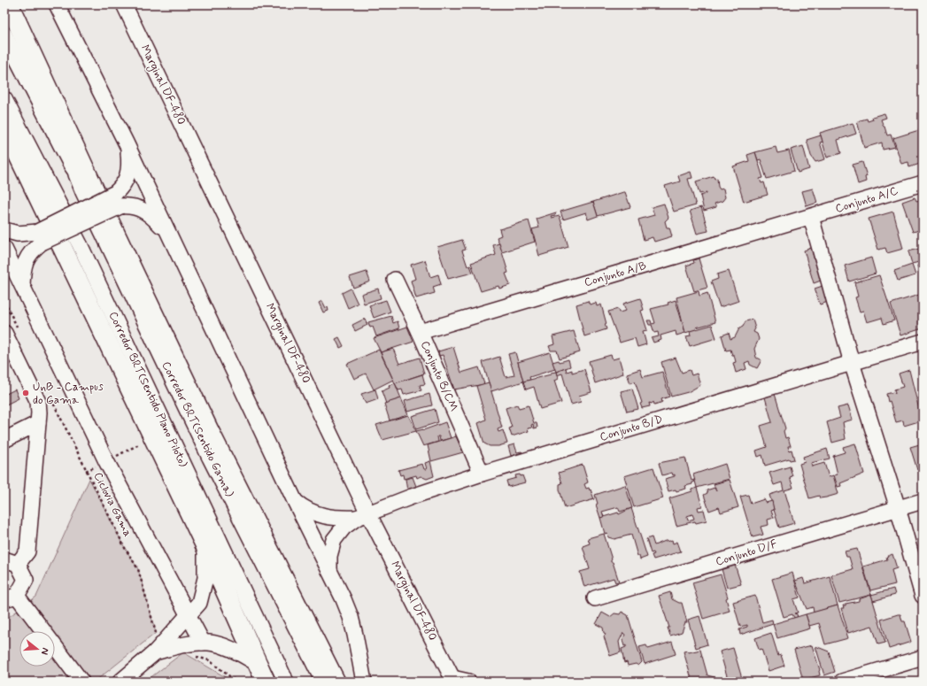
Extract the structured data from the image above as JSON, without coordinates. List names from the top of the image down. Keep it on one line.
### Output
{"streets":{"street":["Marginal DF-480","Conjunto A/C","Conjunto A/B","Conjunto B/CM","Corredor BRT(Sentido Plano Piloto)","Conjunto B/D","Corredor BRT(Sentido Gama)","Conjunto D/F"],"path":["Ciclovia Gama"]},"crossings":[["Marginal DF-480","Conjunto B/D"],["Conjunto A/C","Conjunto A/B"],["Conjunto A/B","Conjunto B/CM"],["Conjunto B/CM","Conjunto B/D"]],"places":["UnB - Campus do Gama"],"north":"right"}
